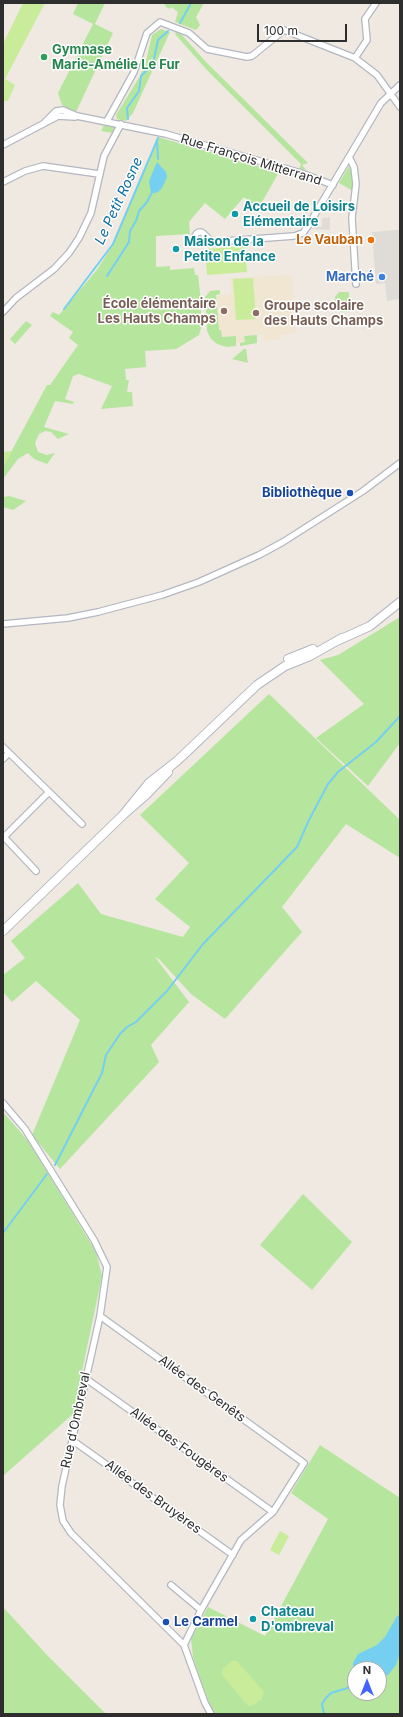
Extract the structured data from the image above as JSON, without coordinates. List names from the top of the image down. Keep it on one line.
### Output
{"streets":{"street":["Rue François Mitterrand","Allée des Genêts","Rue d'Ombreval","Allée des Fougères","Allée des Bruyères"]},"crossings":[["Allée des Genêts","Rue d'Ombreval"],["Allée des Genêts","Allée des Fougères"],["Rue d'Ombreval","Allée des Fougères"],["Rue d'Ombreval","Allée des Bruyères"]],"water":["Le Petit Rosne"],"places":["Gymnase Marie-Amélie Le Fur","Accueil de Loisirs Elémentaire","Le Vauban","Maison de la Petite Enfance","Marché","École élémentaire Les Hauts Champs","Groupe scolaire des Hauts Champs","Bibliothèque","Chateau D'ombreval","Le Carmel"],"scale_bar":"100 m","north":"top"}
